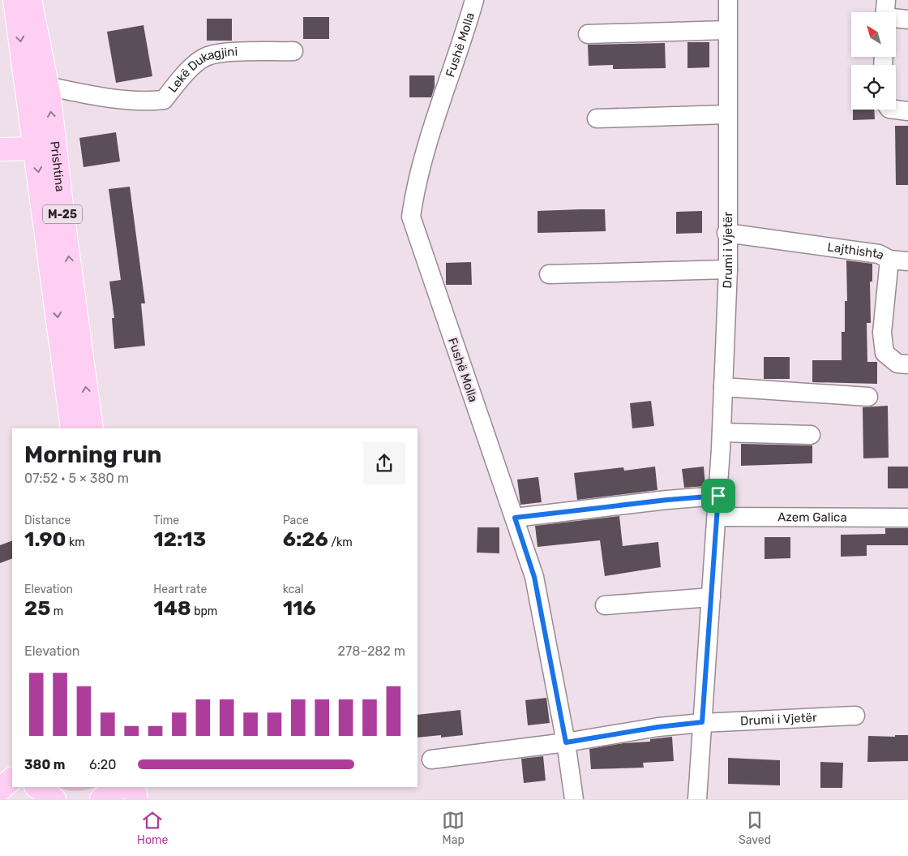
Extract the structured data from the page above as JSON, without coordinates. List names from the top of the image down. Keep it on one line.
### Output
{"streets":{"main road":["Prishtina","M-25"],"street":["Fushë Molla","Lekë Dukagjini","Drumi i Vjetër","Lajthishta","Azem Galica"]},"crossings":[["Lekë Dukagjini","Prishtina"],["Drumi i Vjetër","Lajthishta"],["Drumi i Vjetër","Azem Galica"]],"north":"top left","page":{"heading":["Morning run","07:52 · 5 × 380 m"],"stats":[["Distance","1.90 km"],["Time","12:13"],["Pace","6:26 /km"],["Elevation","25 m"],["Heart rate","148 bpm"],["kcal","116"]],"chart":["Elevation","278–282 m"],"list":[{"name":"380 m","note":"6:20"}],"tabs":["Home","Map","Saved"]}}
